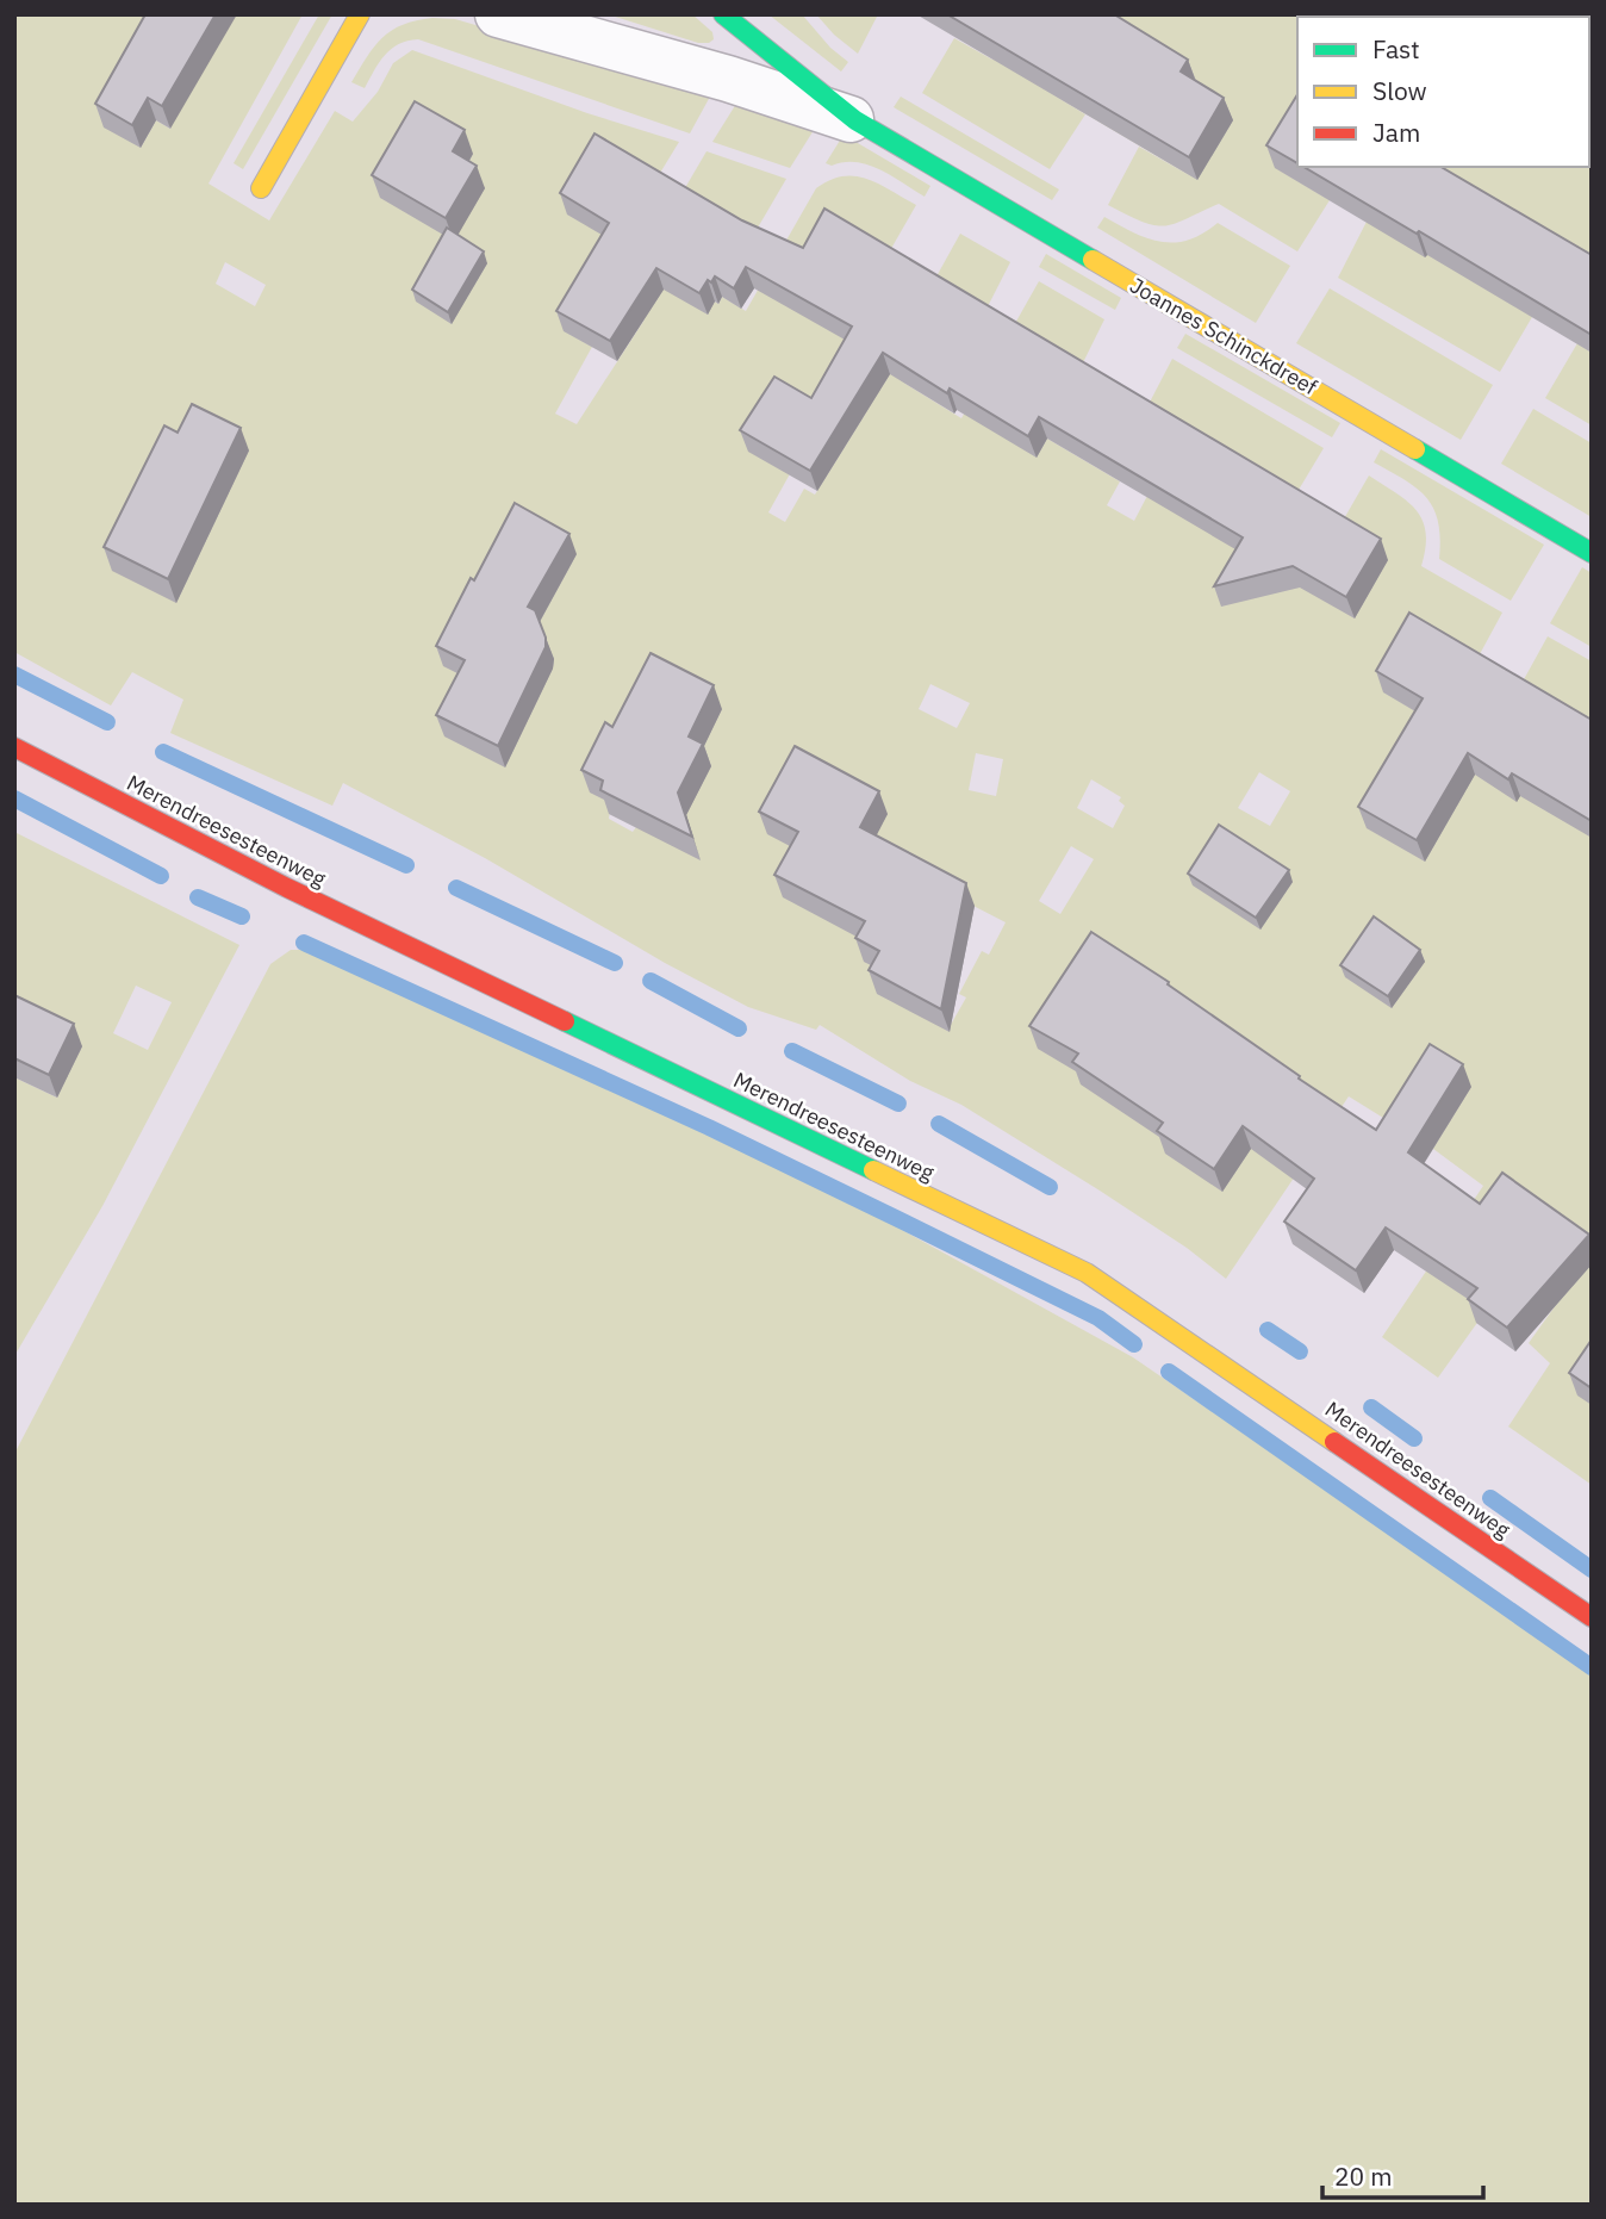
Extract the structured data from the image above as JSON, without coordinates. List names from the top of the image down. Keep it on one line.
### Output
{"streets":{"main road":["Joannes Schinckdreef","Merendreesesteenweg"]},"legend":["Fast","Slow","Jam"],"scale_bar":"20 m"}
